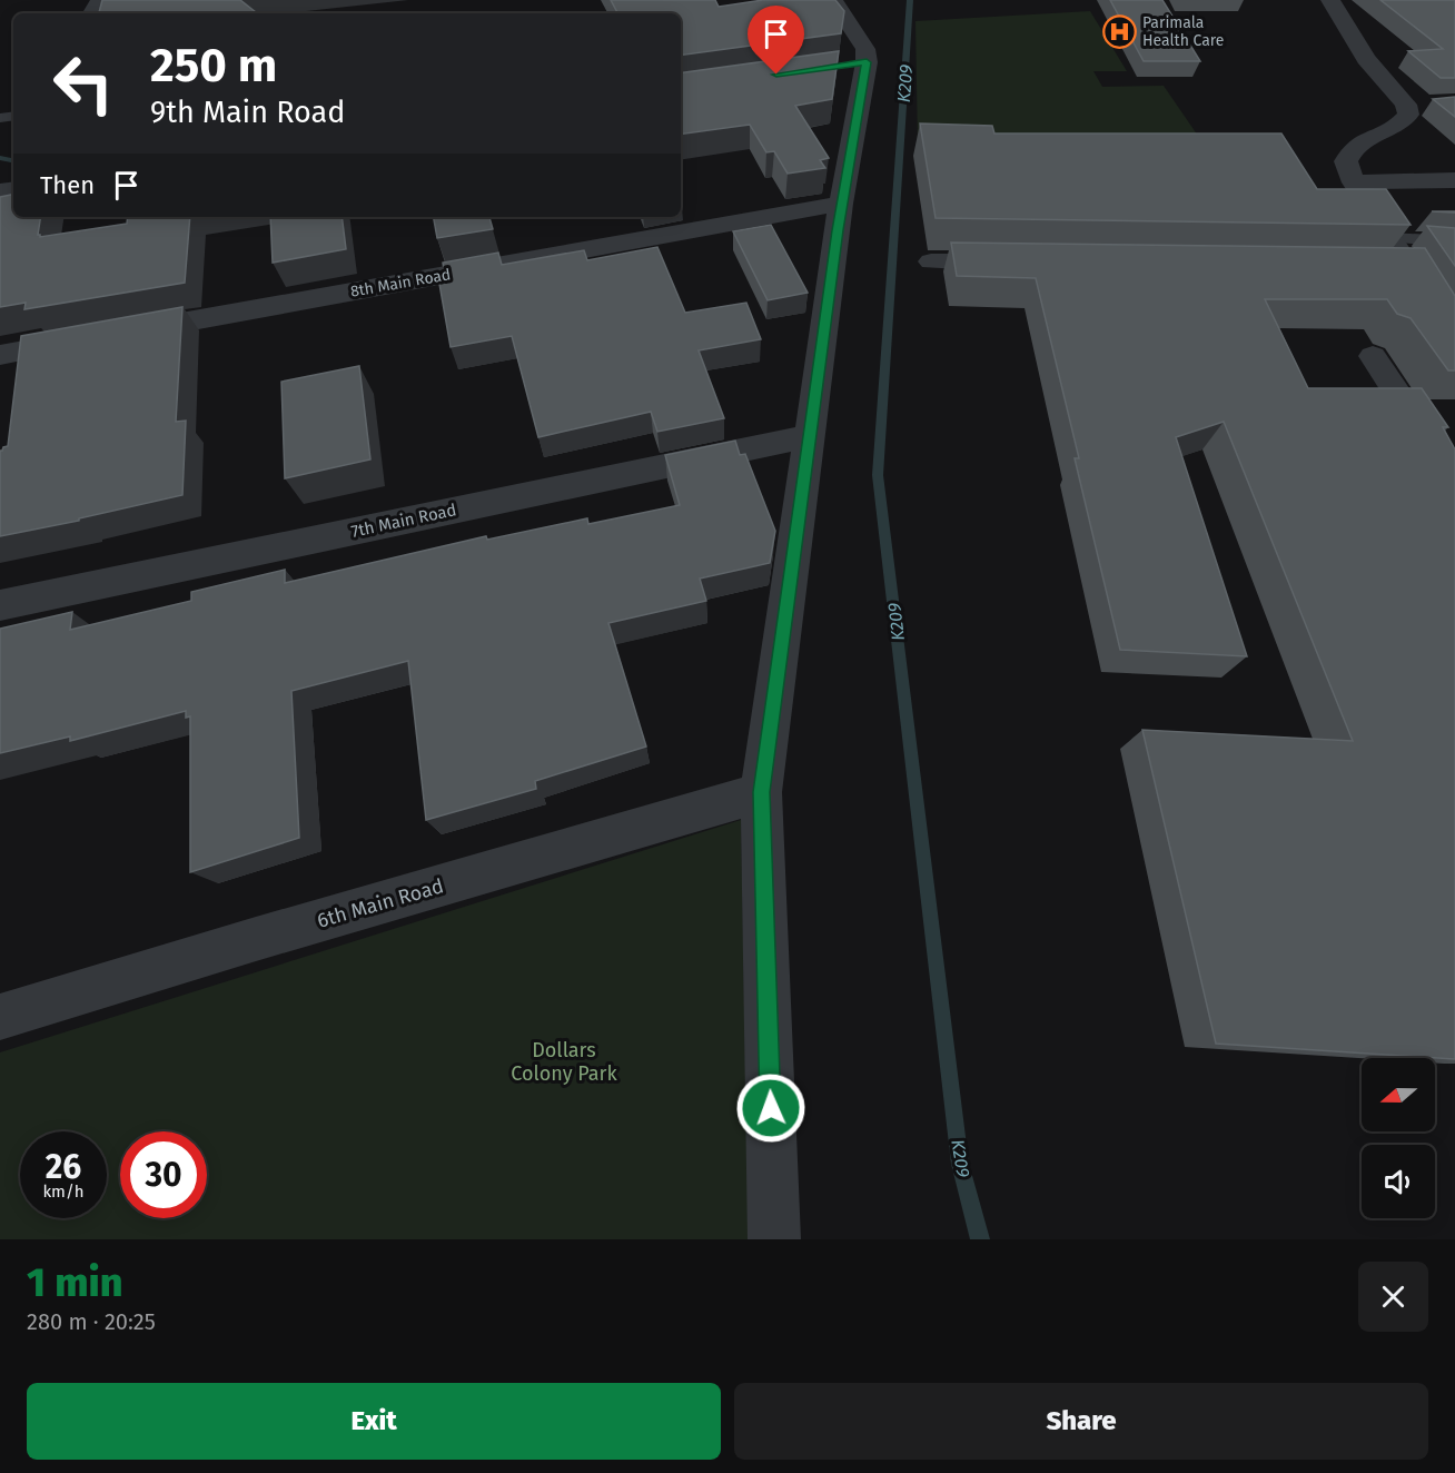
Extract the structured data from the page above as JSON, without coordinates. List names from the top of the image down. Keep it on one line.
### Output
{"streets":{"street":["8th Main Road","7th Main Road","6th Main Road"]},"water":["K209"],"parks":["Dollars Colony Park"],"places":{"hospital":["Parimala Health Care"]},"north":"left","page":{"turn":["250 m","9th Main Road"],"then":"Then","speed":"26 km/h","limit":"30","heading":["1 min","280 m · 20:25"],"buttons":["Exit","Share"]}}
